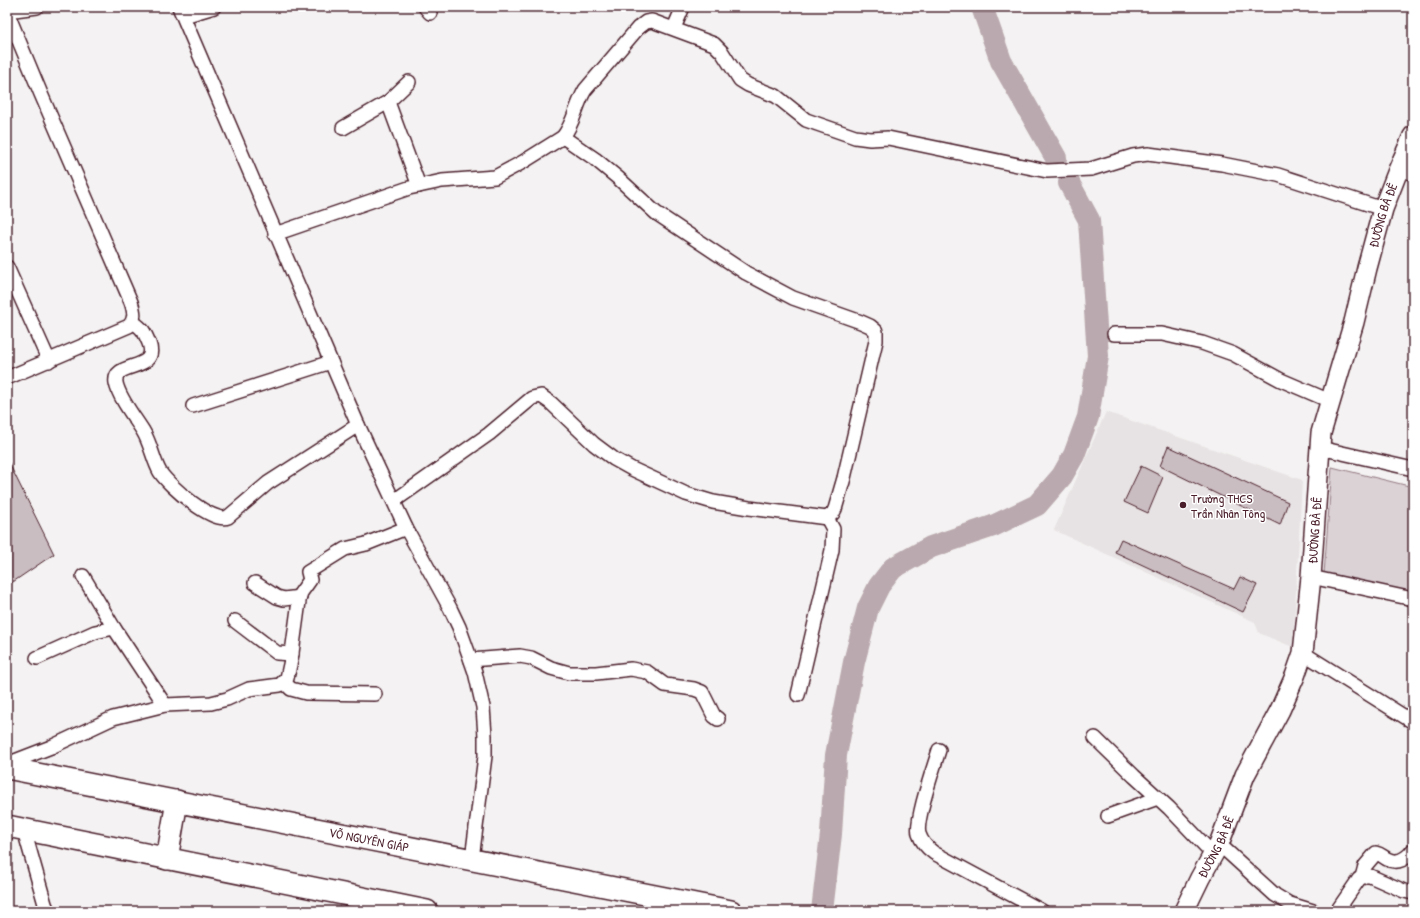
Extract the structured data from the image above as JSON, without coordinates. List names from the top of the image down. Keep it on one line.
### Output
{"streets":{"main road":["VÕ NGUYÊN GIÁP"],"street":["ĐƯỜNG BÀ ĐÊ"]},"places":["Trường THCS Trần Nhân Tông"]}
